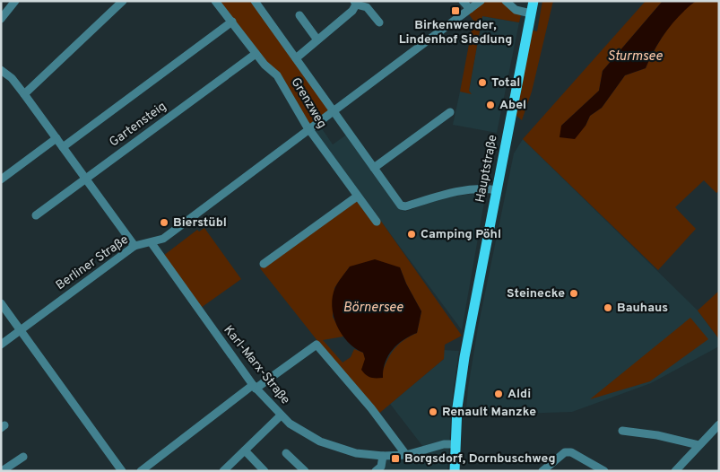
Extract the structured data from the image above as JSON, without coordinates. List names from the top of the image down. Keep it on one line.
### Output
{"streets":{"main road":["Hauptstraße"],"street":["Grenzweg","Gartensteig","Berliner Straße","Karl-Marx-Straße"]},"crossings":[["Grenzweg","Gartensteig"],["Grenzweg","Hauptstraße"],["Grenzweg","Berliner Straße"],["Hauptstraße","Karl-Marx-Straße"],["Berliner Straße","Karl-Marx-Straße"]],"water":["Sturmsee","Börnersee"],"places":{"transit":["Birkenwerder, Lindenhof Siedlung","Borgsdorf, Dornbuschweg"],"other":["Total","Abel","Bierstübl","Camping Pöhl","Steinecke","Bauhaus","Aldi","Renault Manzke"]}}
